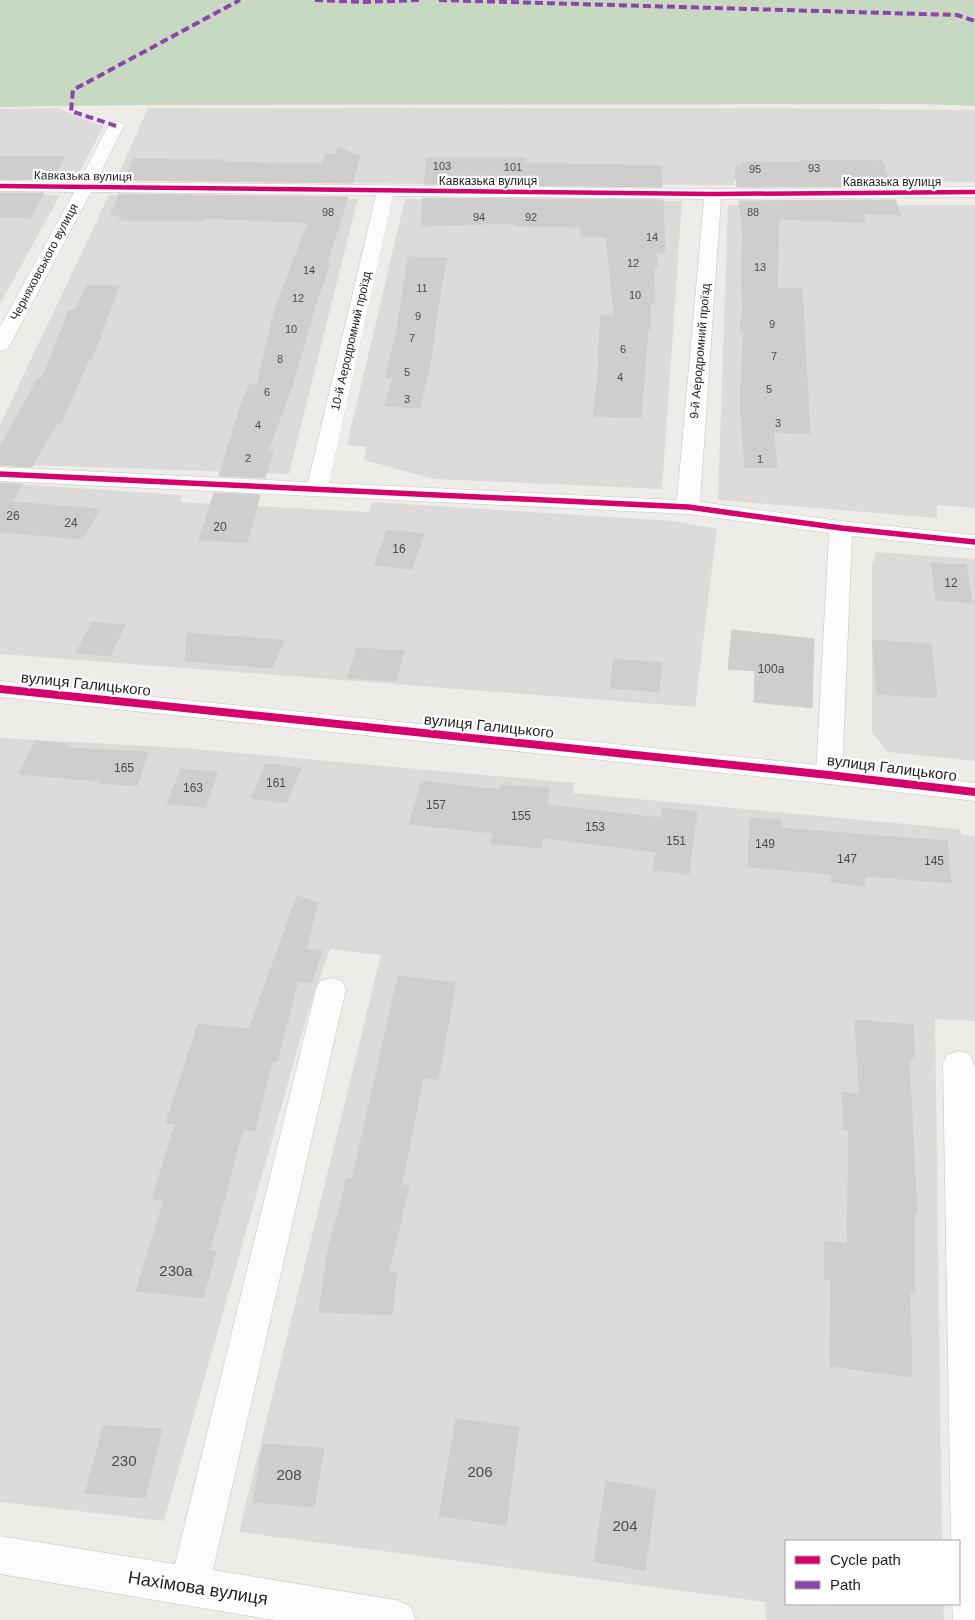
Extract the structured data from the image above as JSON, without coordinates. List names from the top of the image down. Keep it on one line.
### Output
{"streets":{"street":["Кавказька вулиця","Черняховського вулиця","10-й Аеродромний проїзд","9-й Аеродромний проїзд","вулиця Галицького","Нахімова вулиця"]},"crossings":[["Кавказька вулиця","Черняховського вулиця"],["Кавказька вулиця","10-й Аеродромний проїзд"],["Кавказька вулиця","9-й Аеродромний проїзд"]],"house_numbers":["103","101","93","95","98","88","94","92","14","12","13","14","11","10","12","9","9","10","7","6","7","8","5","4","5","6","3","3","4","2","1","26","24","20","16","12","100а","165","161","163","157","155","153","151","149","147","145","230а","230","206","208","204"],"legend":["Cycle path","Path"]}
